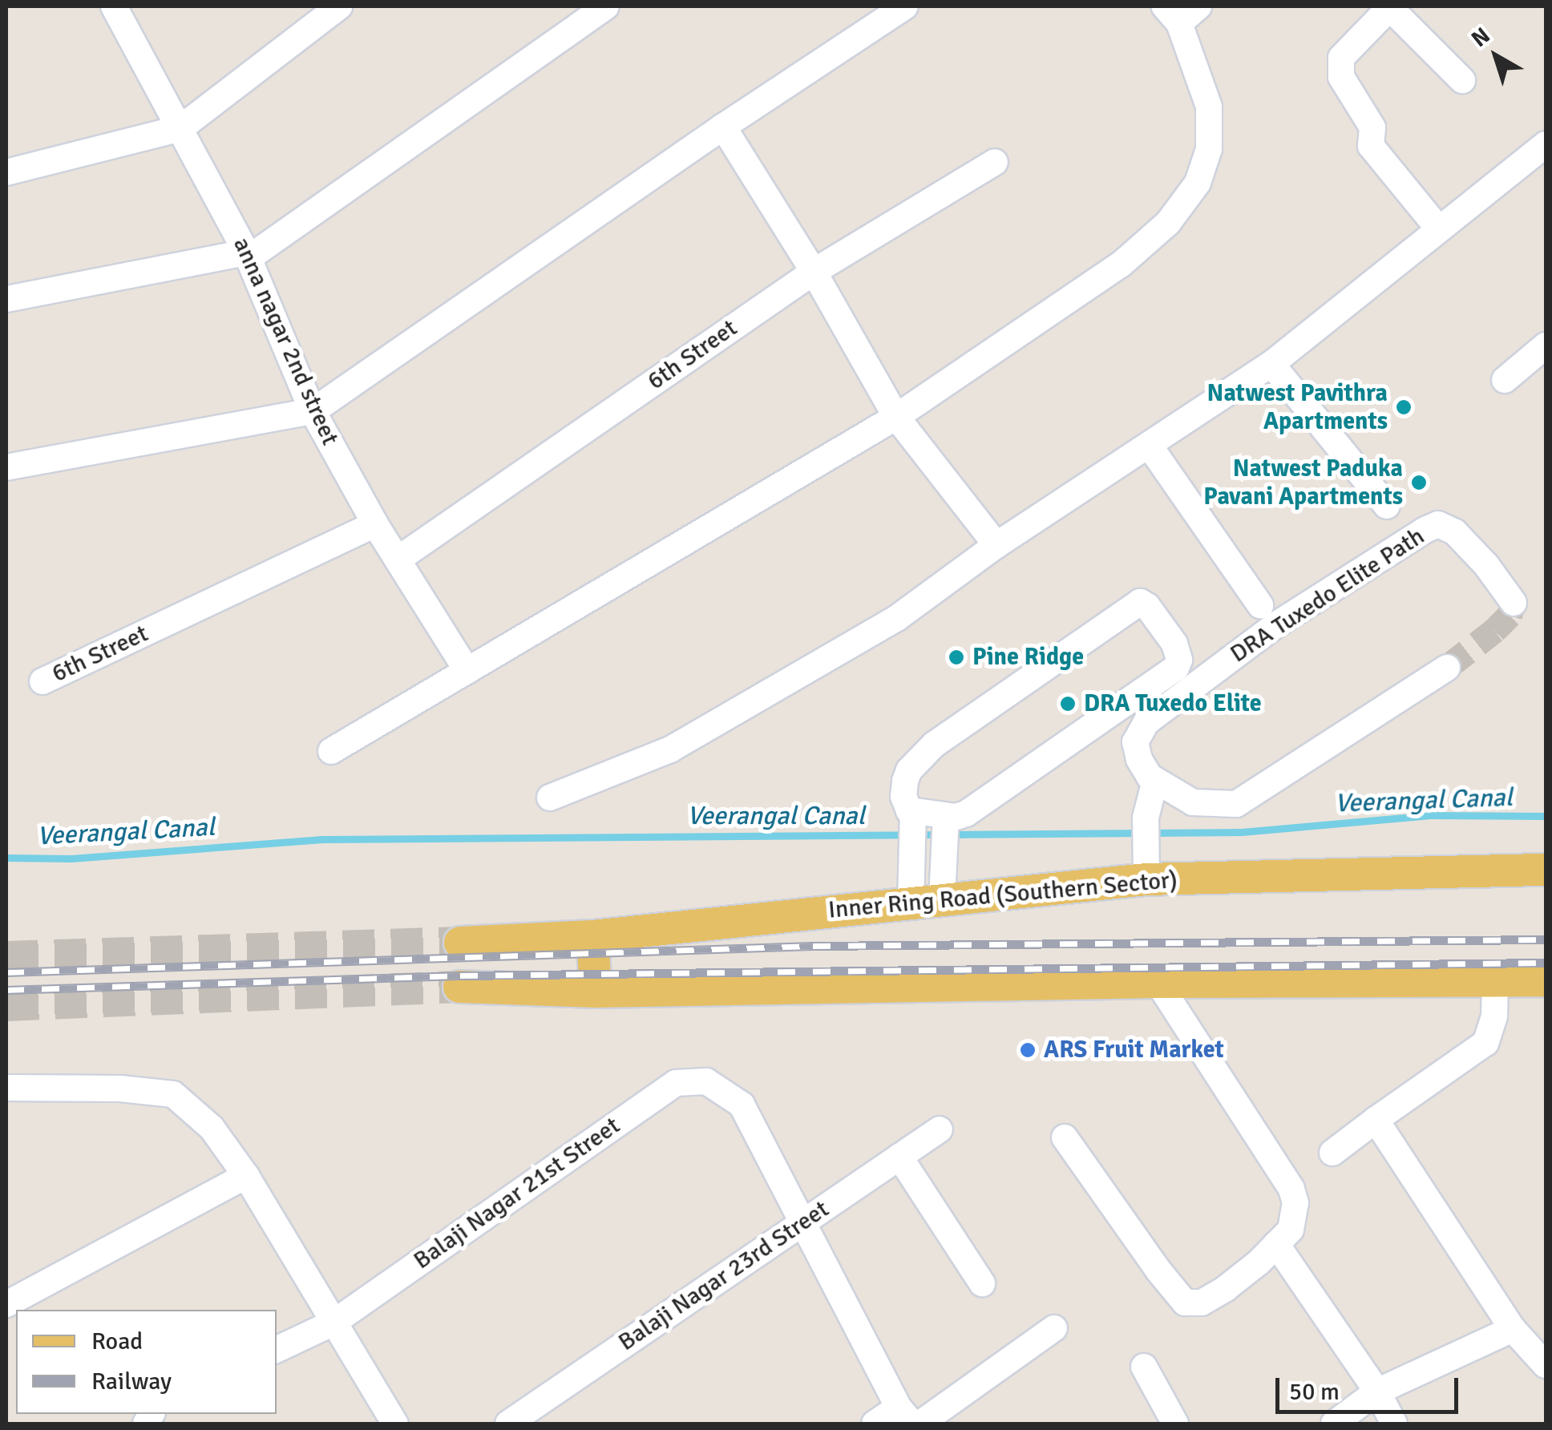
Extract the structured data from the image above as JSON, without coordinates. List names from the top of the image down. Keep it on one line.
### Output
{"streets":{"main road":["Inner Ring Road (Southern Sector)"],"street":["anna nagar 2nd street","6th Street","DRA Tuxedo Elite Path","Balaji Nagar 21st Street","Balaji Nagar 23rd Street"]},"crossings":[["anna nagar 2nd street","6th Street"],["Balaji Nagar 21st Street","Balaji Nagar 23rd Street"]],"water":["Veerangal Canal"],"places":["Natwest Pavithra Apartments","Natwest Paduka Pavani Apartments","Pine Ridge","DRA Tuxedo Elite","ARS Fruit Market"],"legend":["Road","Railway"],"scale_bar":"50 m","north":"top left"}
